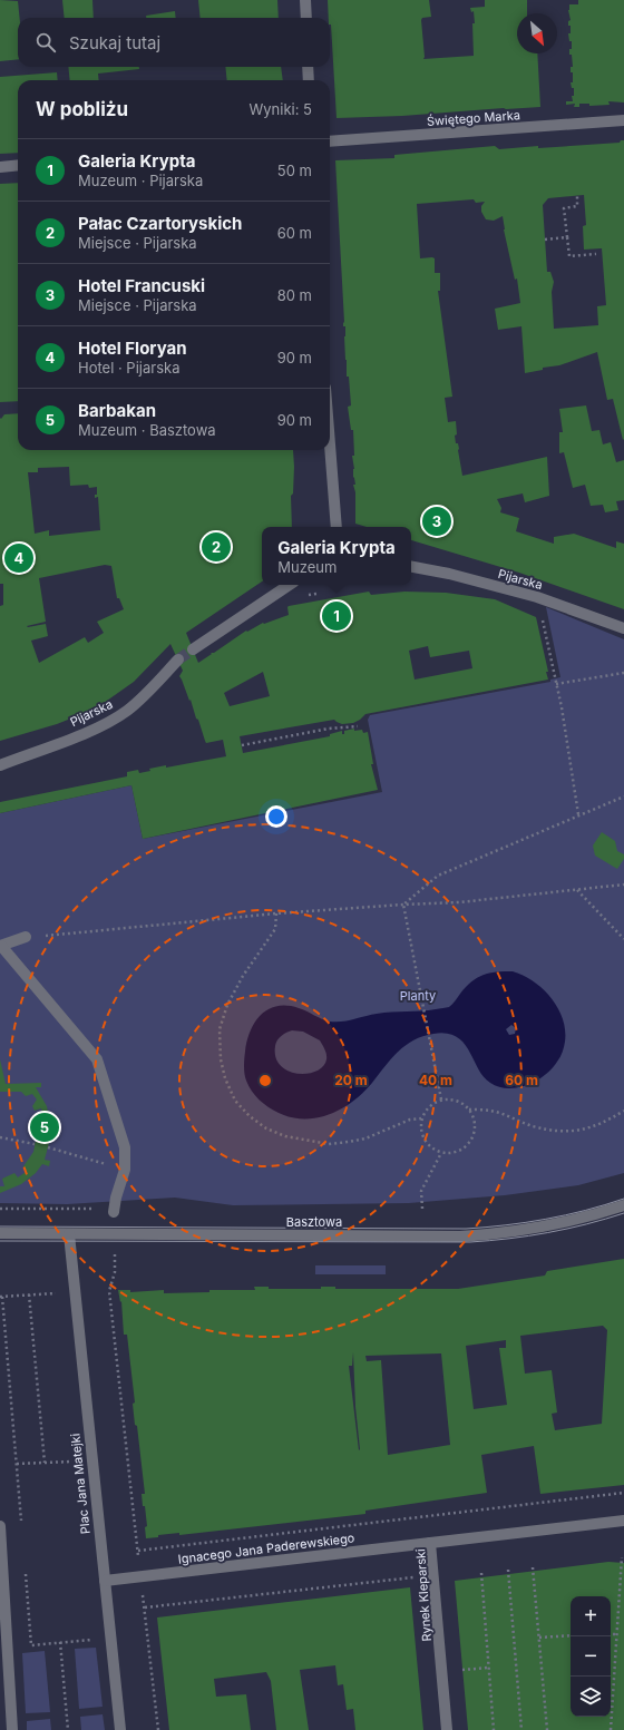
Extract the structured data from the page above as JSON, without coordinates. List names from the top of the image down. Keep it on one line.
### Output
{"streets":{"street":["Świętego Marka","Pijarska","Basztowa","Plac Jana Matejki","Ignacego Jana Paderewskiego","Rynek Kleparski"]},"crossings":[["Basztowa","Plac Jana Matejki"],["Plac Jana Matejki","Ignacego Jana Paderewskiego"],["Ignacego Jana Paderewskiego","Rynek Kleparski"]],"parks":["Planty"],"north":"bottom right","page":{"search":"Szukaj tutaj","heading":["W pobliżu","Wyniki: 5"],"list":[{"mark":"1","name":"Galeria Krypta","note":"Muzeum · Pijarska","value":"50 m"},{"mark":"2","name":"Pałac Czartoryskich","note":"Miejsce · Pijarska","value":"60 m"},{"mark":"3","name":"Hotel Francuski","note":"Miejsce · Pijarska","value":"80 m"},{"mark":"4","name":"Hotel Floryan","note":"Hotel · Pijarska","value":"90 m"},{"mark":"5","name":"Barbakan","note":"Muzeum · Basztowa","value":"90 m"}],"pins":["3","2","4","1","5"],"popup":["Galeria Krypta","Muzeum"],"map_buttons":["+","−"]},"rings":["20 m","40 m","60 m"]}
